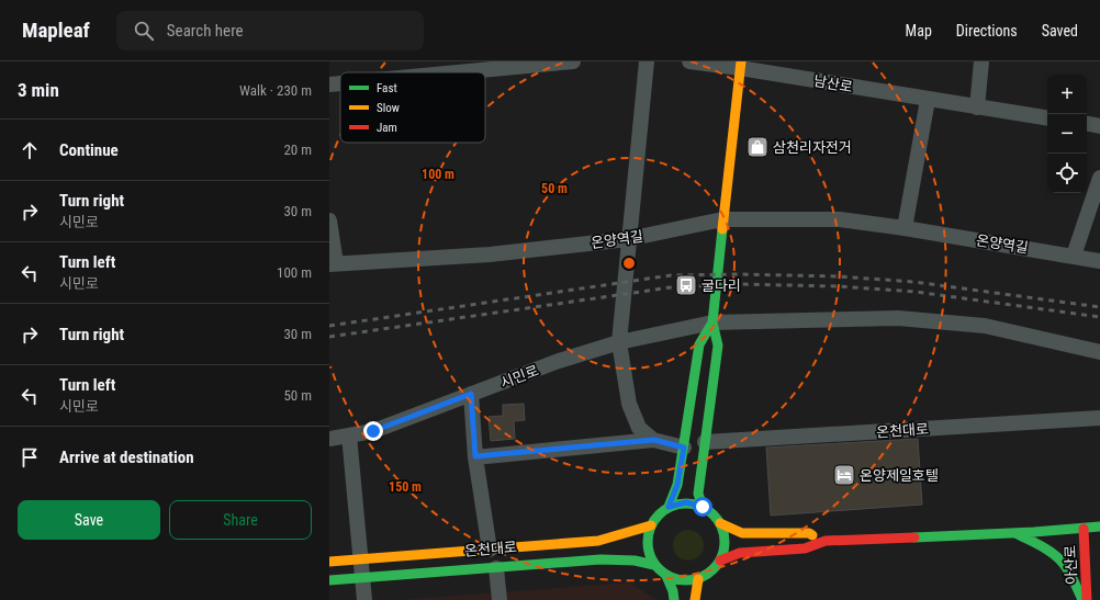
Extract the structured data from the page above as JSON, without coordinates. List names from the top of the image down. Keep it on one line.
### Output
{"streets":{"main road":["온천대로","아산로"],"street":["남산로","온양역길","시민로"]},"places":{"shop":["삼천리자전거"],"bus stop":["굴다리"],"hotel":["온양제일호텔"]},"legend":["Fast","Slow","Jam"],"page":{"header":"Mapleaf","search":"Search here","nav":["Map","Directions","Saved"],"heading":["3 min","Walk · 230 m"],"map_buttons":["+","−"],"list":[["Continue","20 m"],["Turn right","시민로","30 m"],["Turn left","시민로","100 m"],["Turn right","30 m"],["Turn left","시민로","50 m"],"Arrive at destination"],"buttons":["Save","Share"]},"rings":["100 m","50 m","150 m"]}
